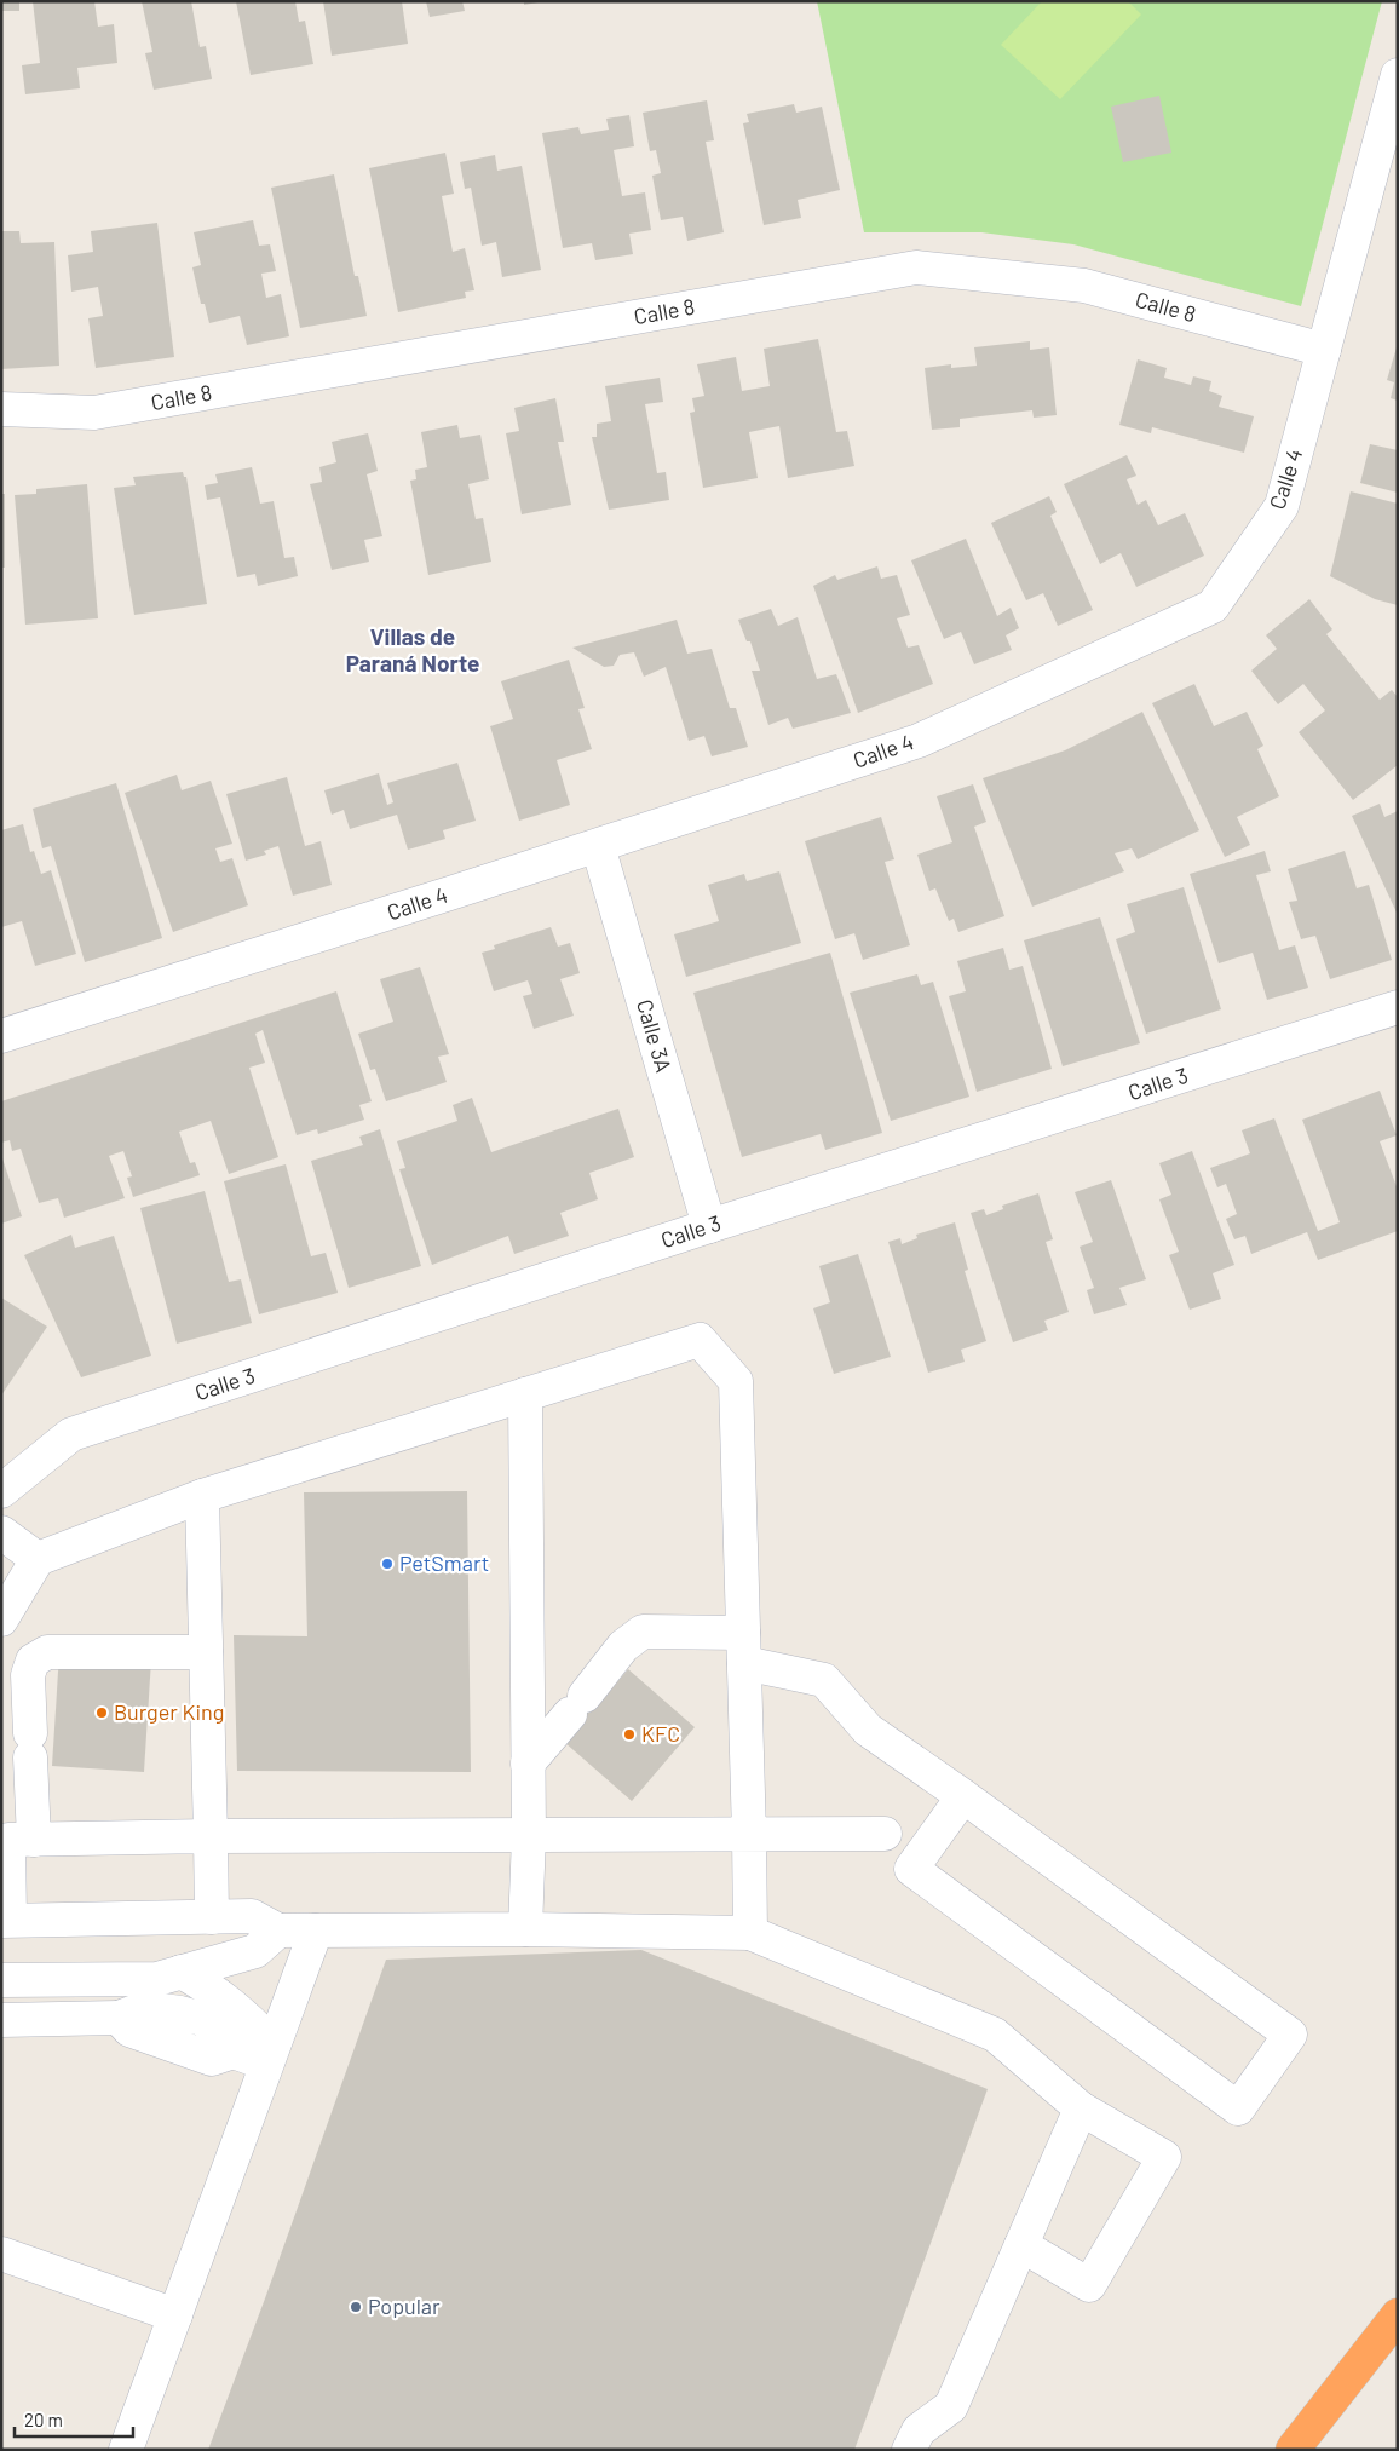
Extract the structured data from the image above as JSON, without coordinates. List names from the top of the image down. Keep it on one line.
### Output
{"streets":{"street":["Calle 8","Calle 4","Calle 3A","Calle 3"]},"crossings":[["Calle 8","Calle 4"],["Calle 4","Calle 3A"],["Calle 3A","Calle 3"]],"districts":["Villas de Paraná Norte"],"places":["PetSmart","Burger King","KFC","Popular"],"scale_bar":"20 m"}
